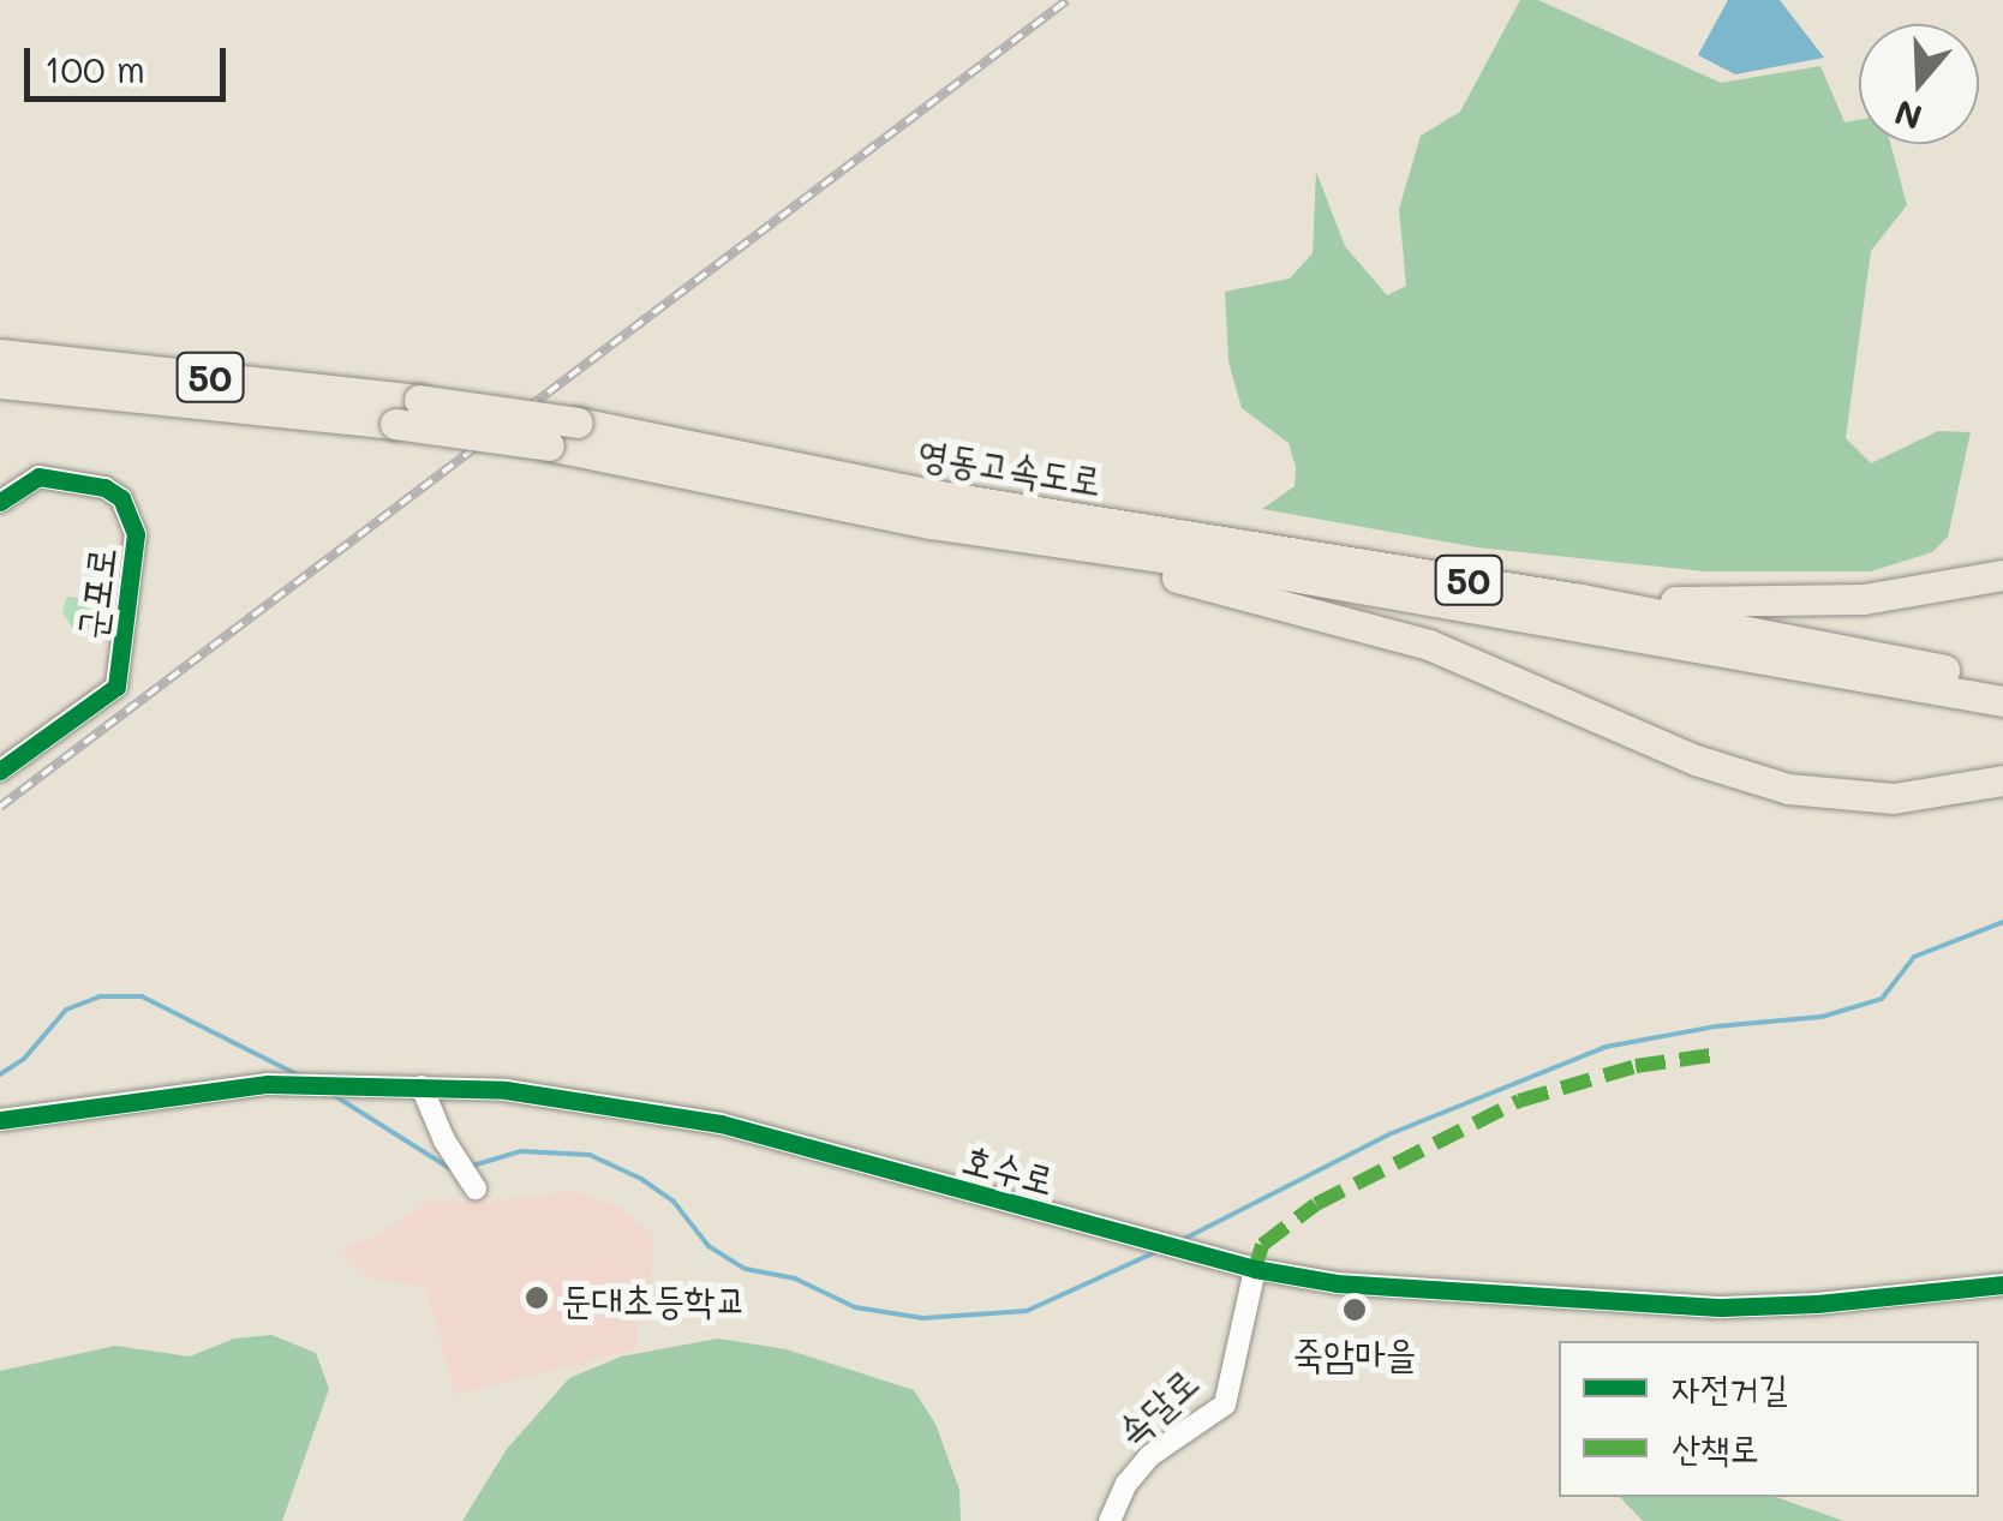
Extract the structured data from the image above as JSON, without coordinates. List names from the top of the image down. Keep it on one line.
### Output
{"streets":{"highway":["50","영동고속도로"],"street":["군포로","호수로","속달로"]},"crossings":[["호수로","속달로"]],"places":["둔대초등학교","죽암마을"],"legend":["자전거길","산책로"],"scale_bar":"100 m","north":"bottom"}
